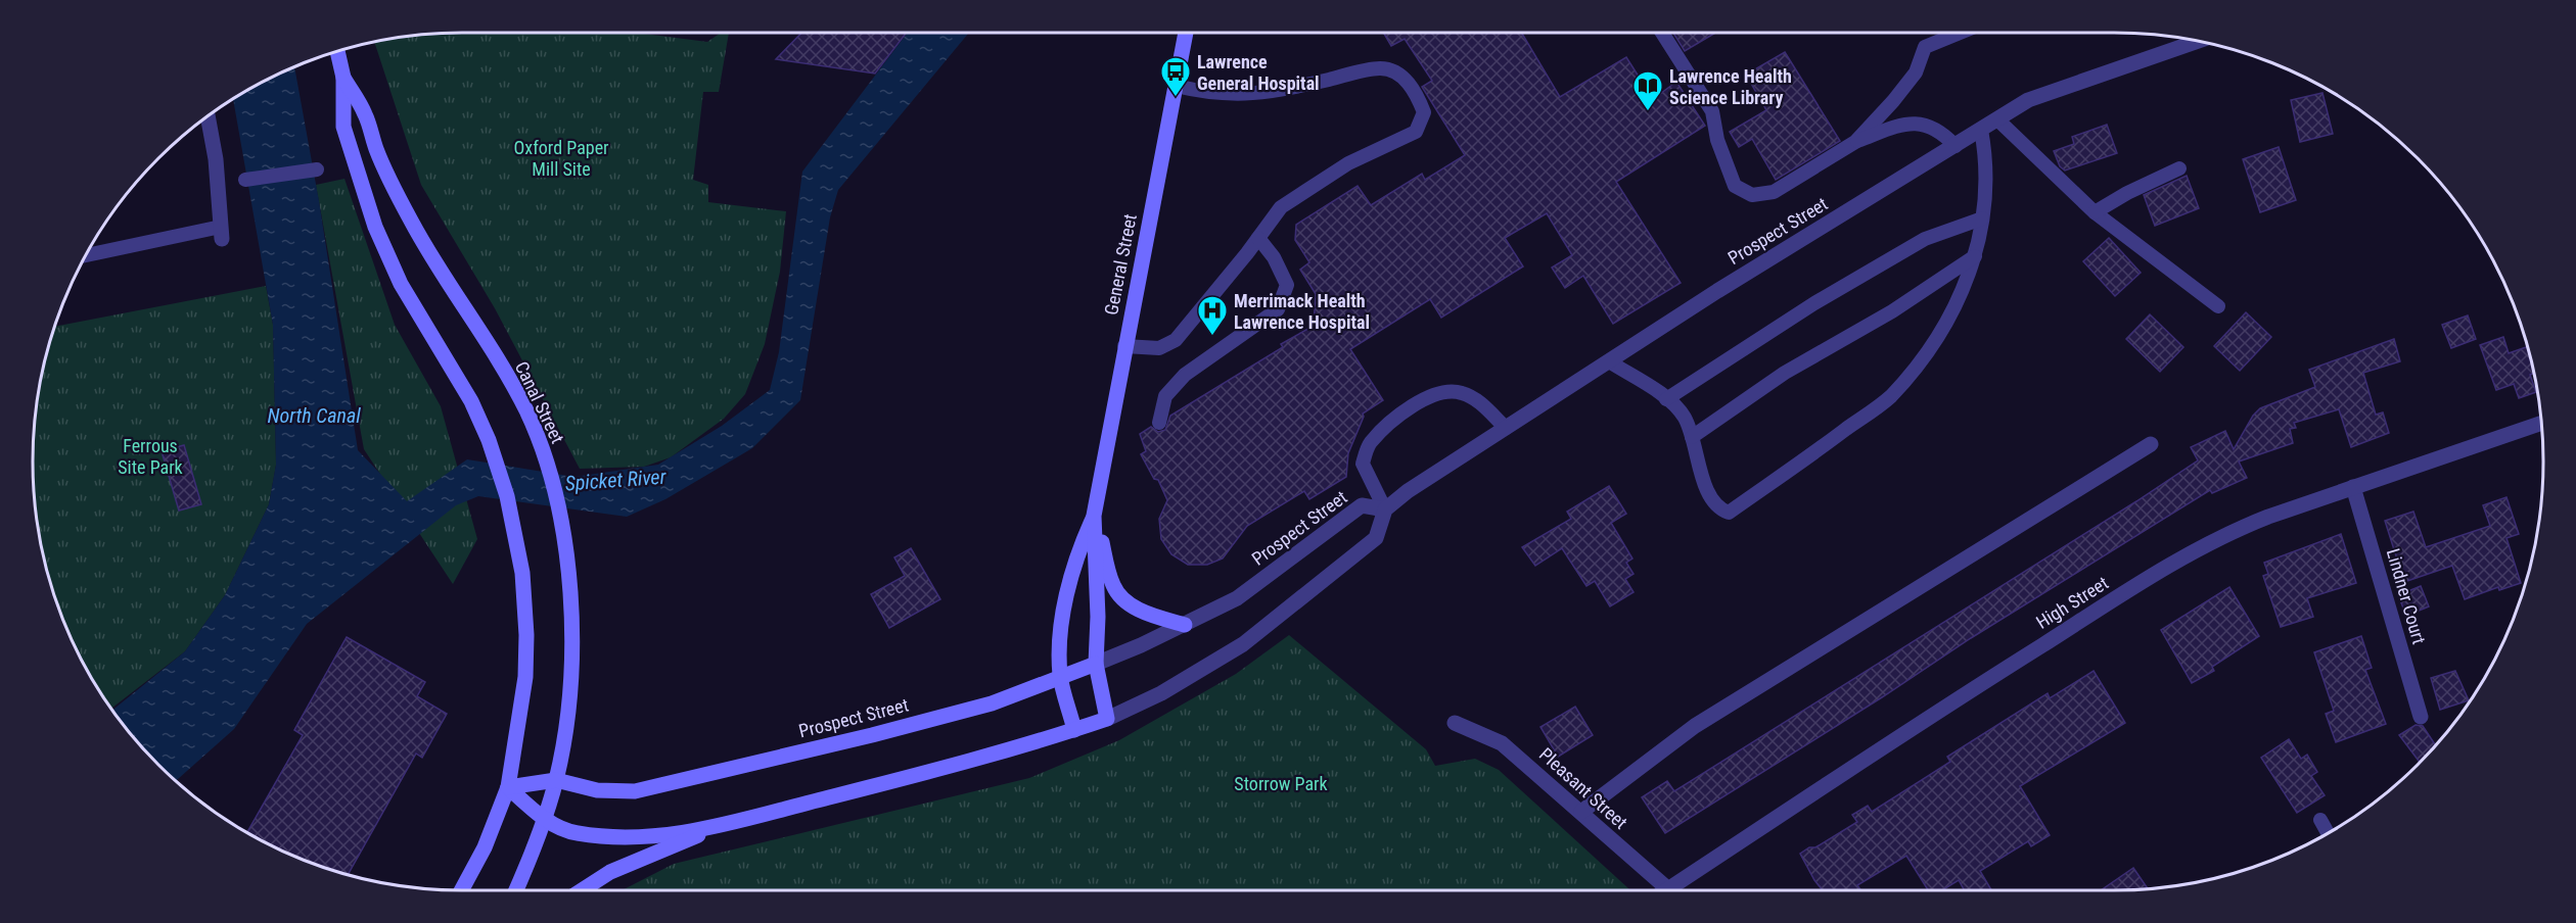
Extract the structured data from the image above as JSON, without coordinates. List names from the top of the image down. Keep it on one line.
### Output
{"streets":{"main road":["Prospect Street","General Street","Canal Street"],"street":["Lindner Court","High Street","Pleasant Street"]},"crossings":[["Prospect Street","General Street"],["Prospect Street","Canal Street"],["Lindner Court","High Street"]],"water":["North Canal","Spicket River"],"parks":["Oxford Paper Mill Site","Ferrous Site Park","Storrow Park"],"places":{"bus stop":["Lawrence General Hospital"],"library":["Lawrence Health Science Library"],"hospital":["Merrimack Health Lawrence Hospital"]}}
